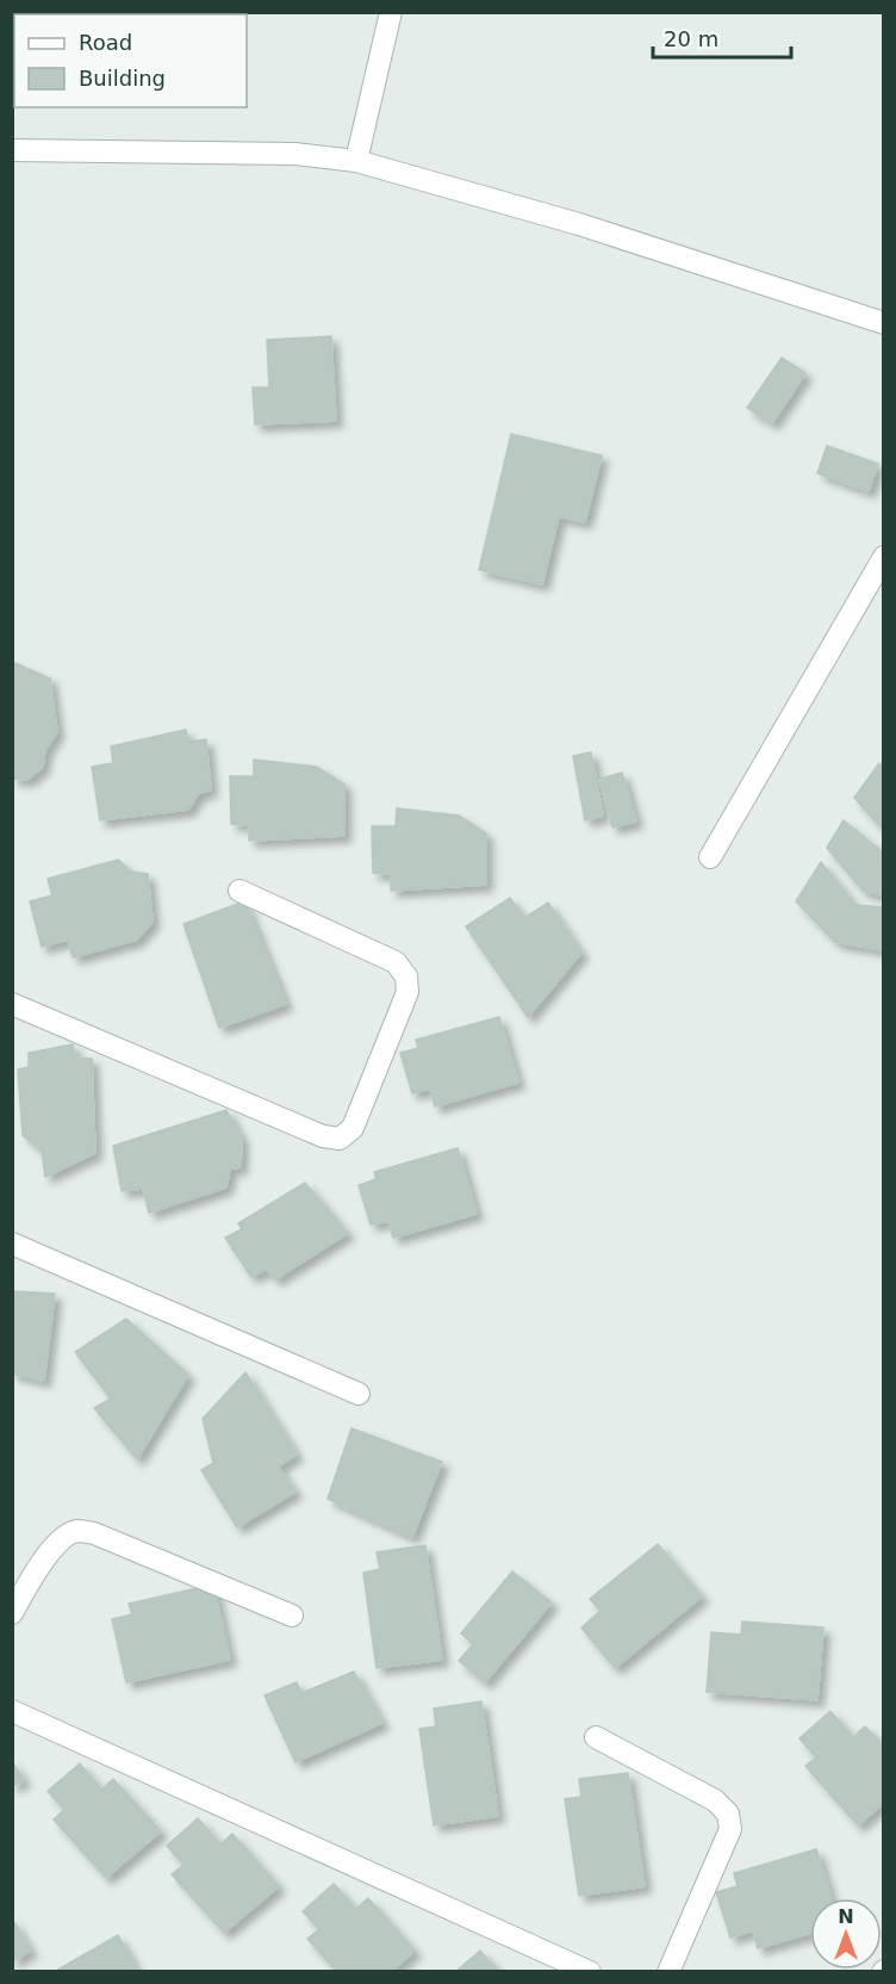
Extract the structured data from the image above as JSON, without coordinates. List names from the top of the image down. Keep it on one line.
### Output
{"legend":["Road","Building"],"scale_bar":"20 m","north":"top"}
